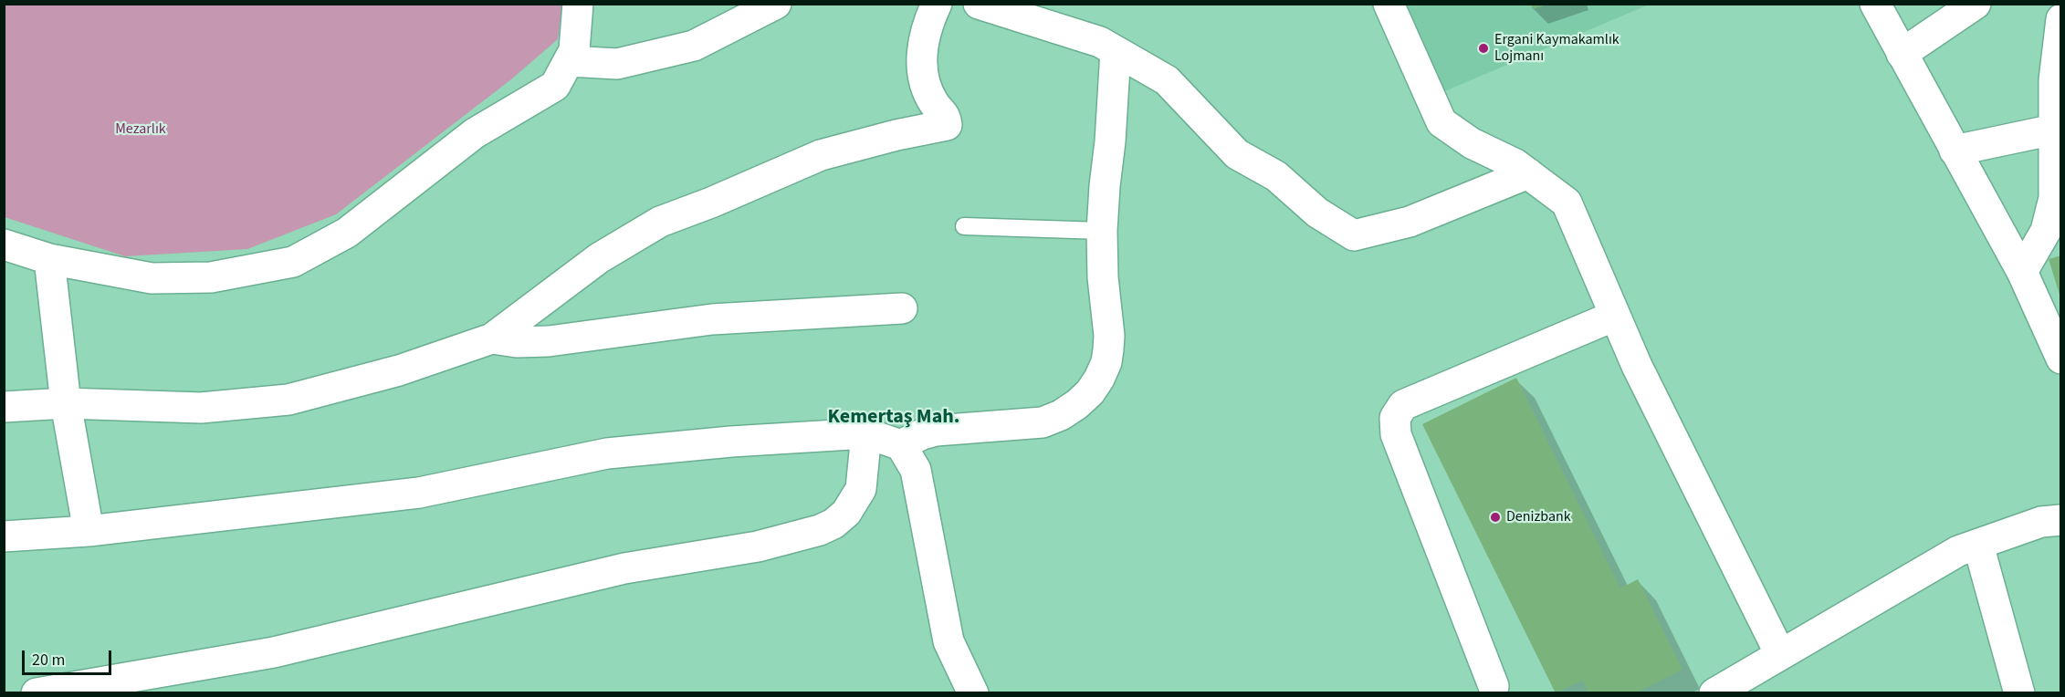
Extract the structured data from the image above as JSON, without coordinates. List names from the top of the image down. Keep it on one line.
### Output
{"districts":["Kemertaş Mah."],"parks":["Mezarlık"],"places":["Ergani Kaymakamlık Lojmanı","Denizbank"],"scale_bar":"20 m"}
